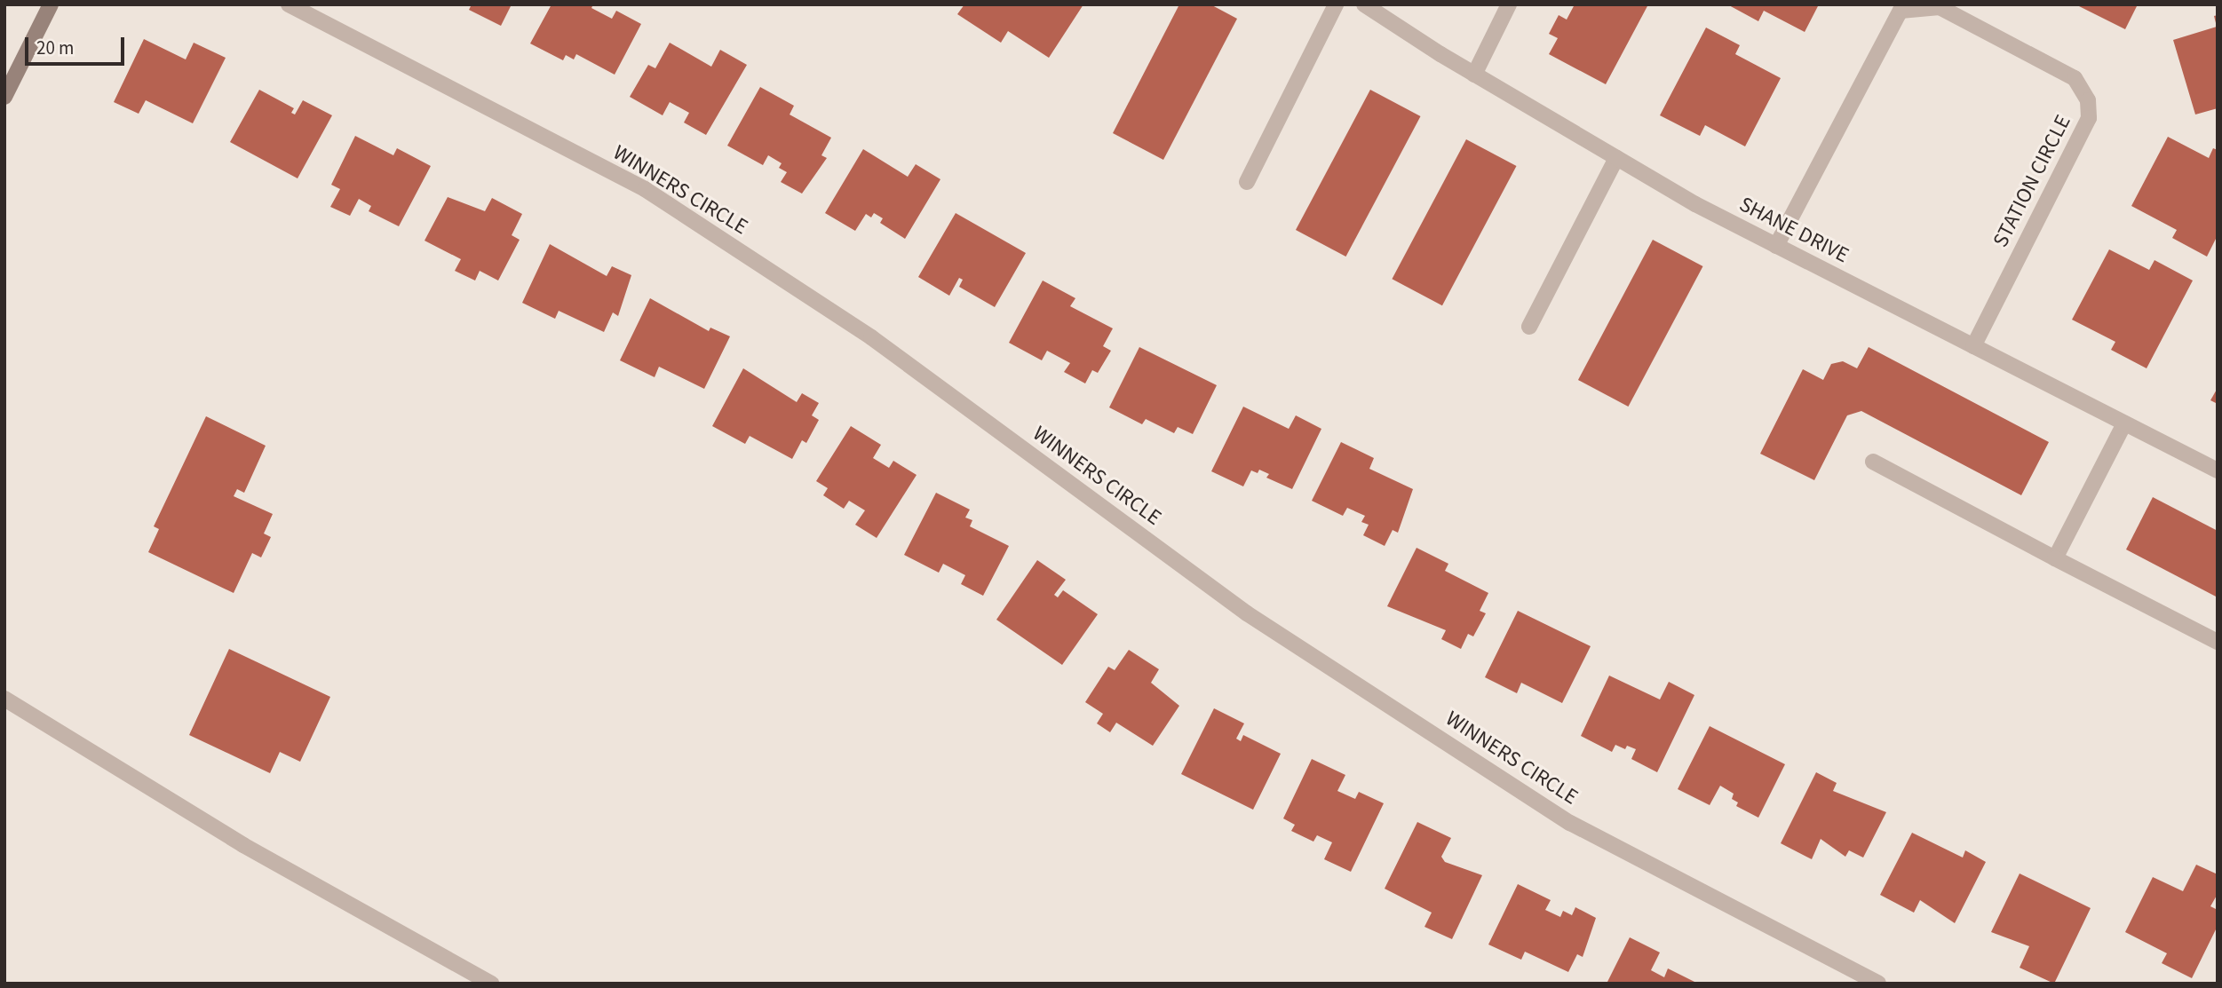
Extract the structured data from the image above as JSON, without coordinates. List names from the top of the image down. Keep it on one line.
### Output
{"streets":{"street":["STATION CIRCLE","WINNERS CIRCLE","SHANE DRIVE"]},"crossings":[["STATION CIRCLE","SHANE DRIVE"]],"scale_bar":"20 m"}
